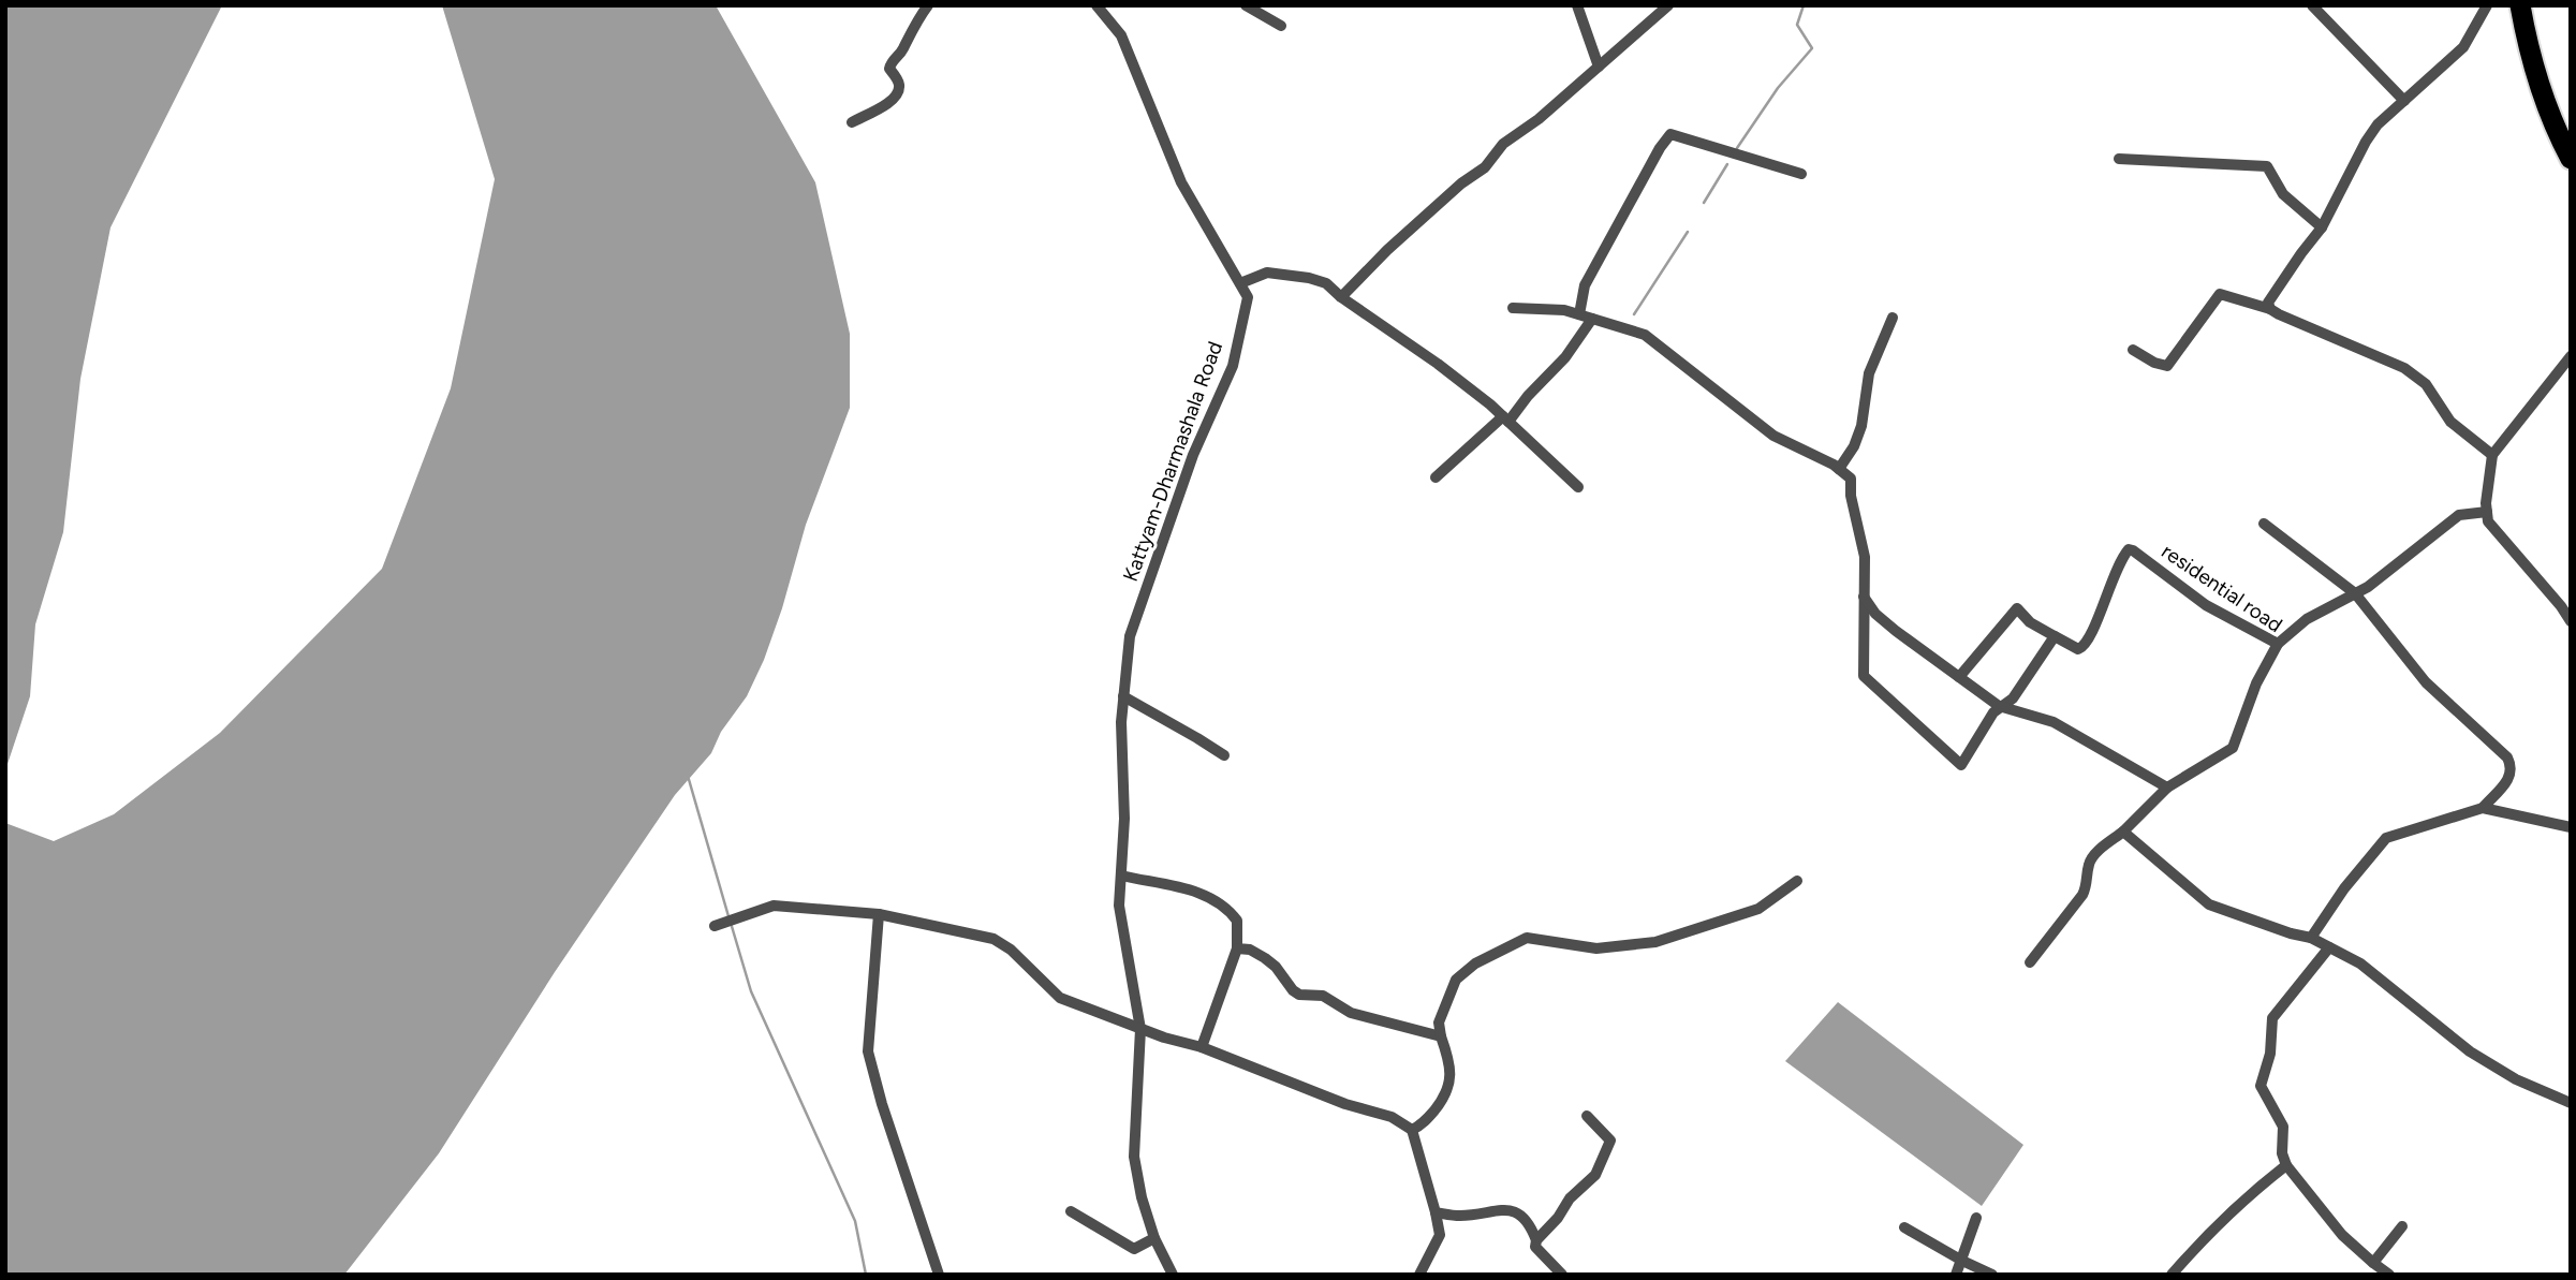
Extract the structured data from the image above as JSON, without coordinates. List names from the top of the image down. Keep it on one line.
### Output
{"streets":{"street":["Kattyam-Dharmashala Road","residential road"]}}
